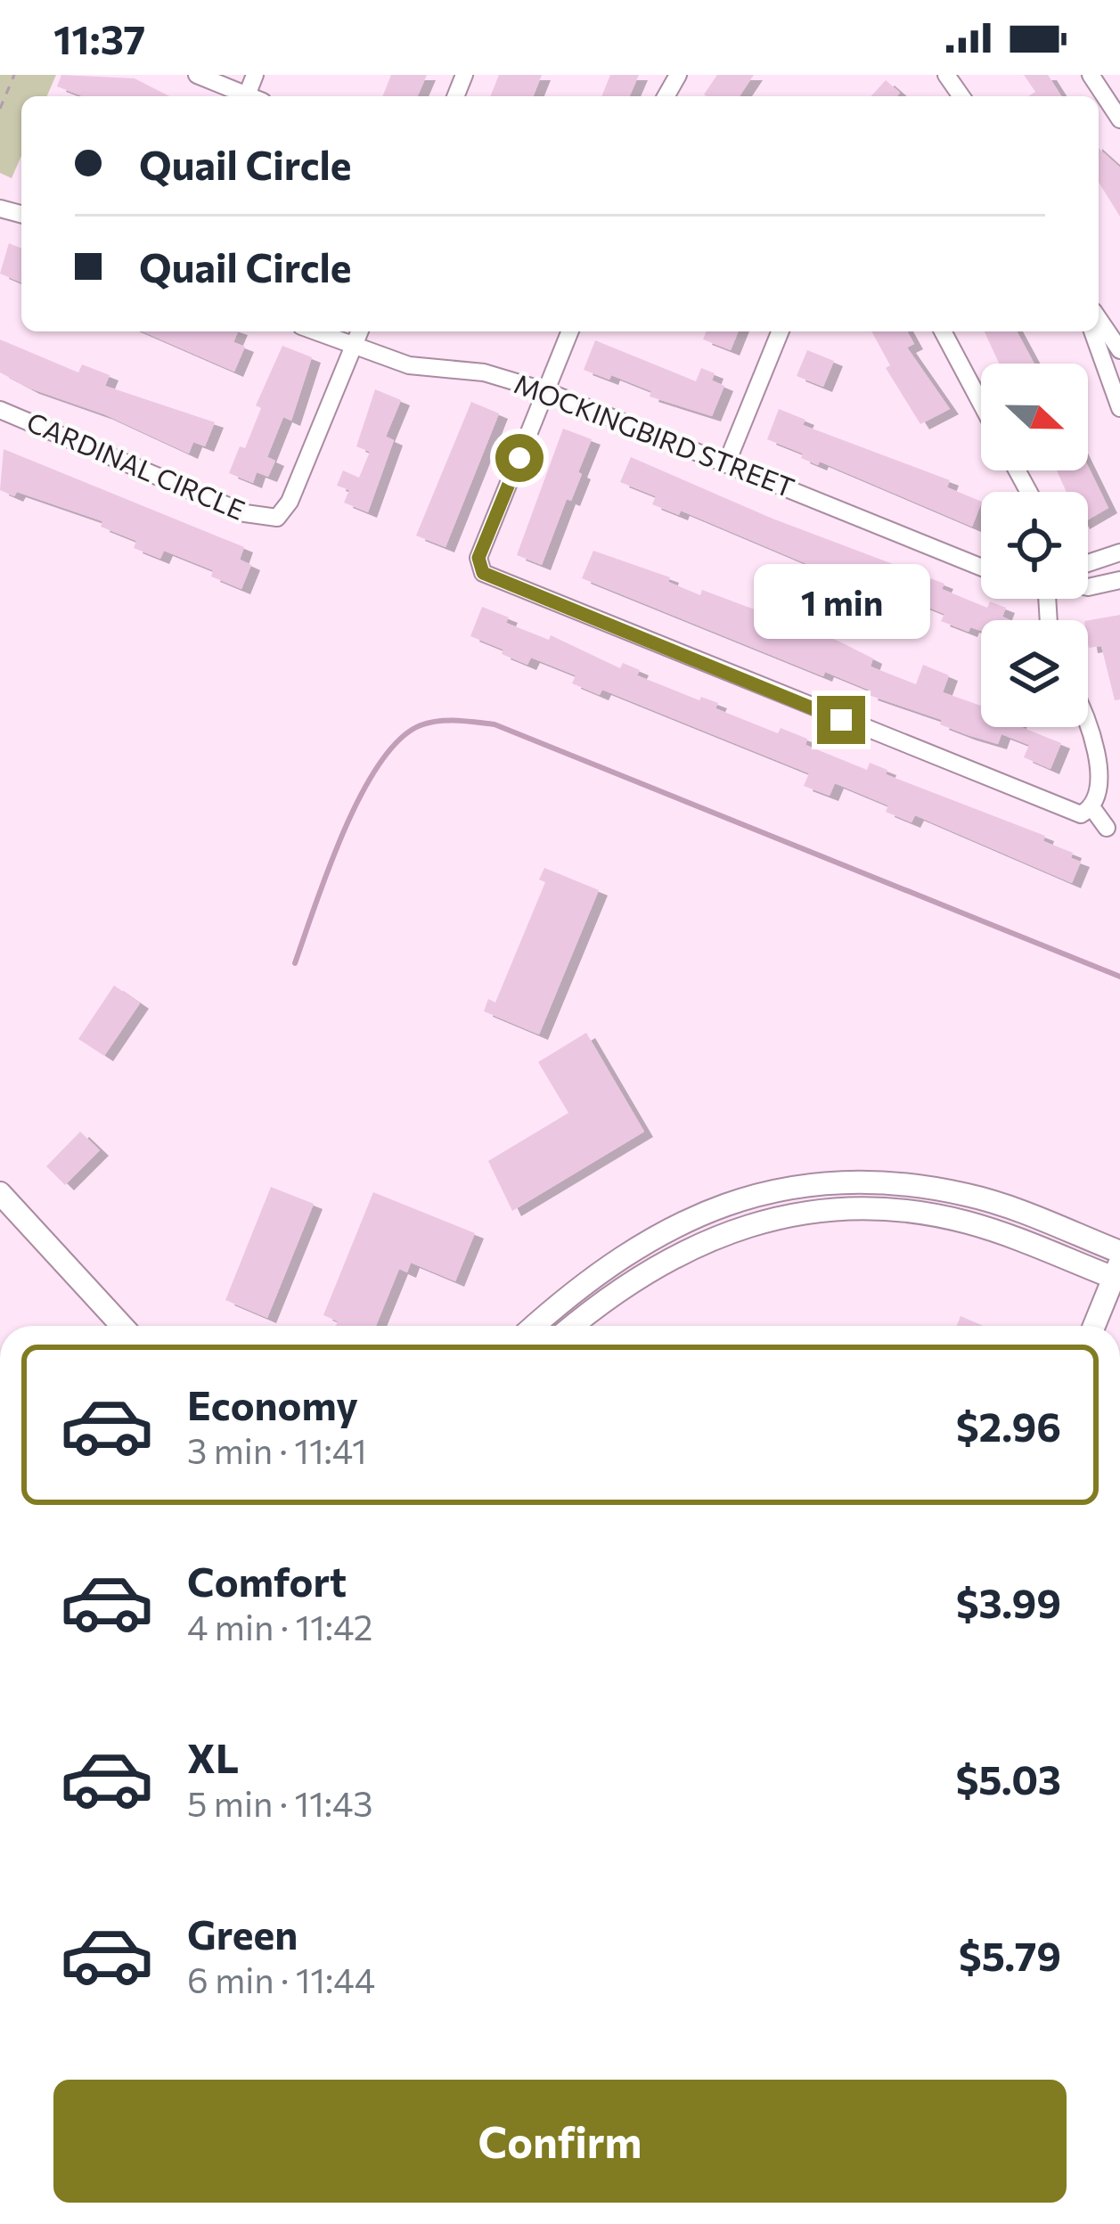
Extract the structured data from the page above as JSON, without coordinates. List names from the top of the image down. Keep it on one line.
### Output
{"streets":{"street":["MOCKINGBIRD STREET","CARDINAL CIRCLE"]},"crossings":[["MOCKINGBIRD STREET","CARDINAL CIRCLE"]],"north":"right","page":{"status":"11:37","banner":["Quail Circle","Quail Circle"],"bubble":"1 min","list":[{"name":"Economy","note":"3 min · 11:41","value":"$2.96"},{"name":"Comfort","note":"4 min · 11:42","value":"$3.99"},{"name":"XL","note":"5 min · 11:43","value":"$5.03"},{"name":"Green","note":"6 min · 11:44","value":"$5.79"}],"buttons":"Confirm"}}
